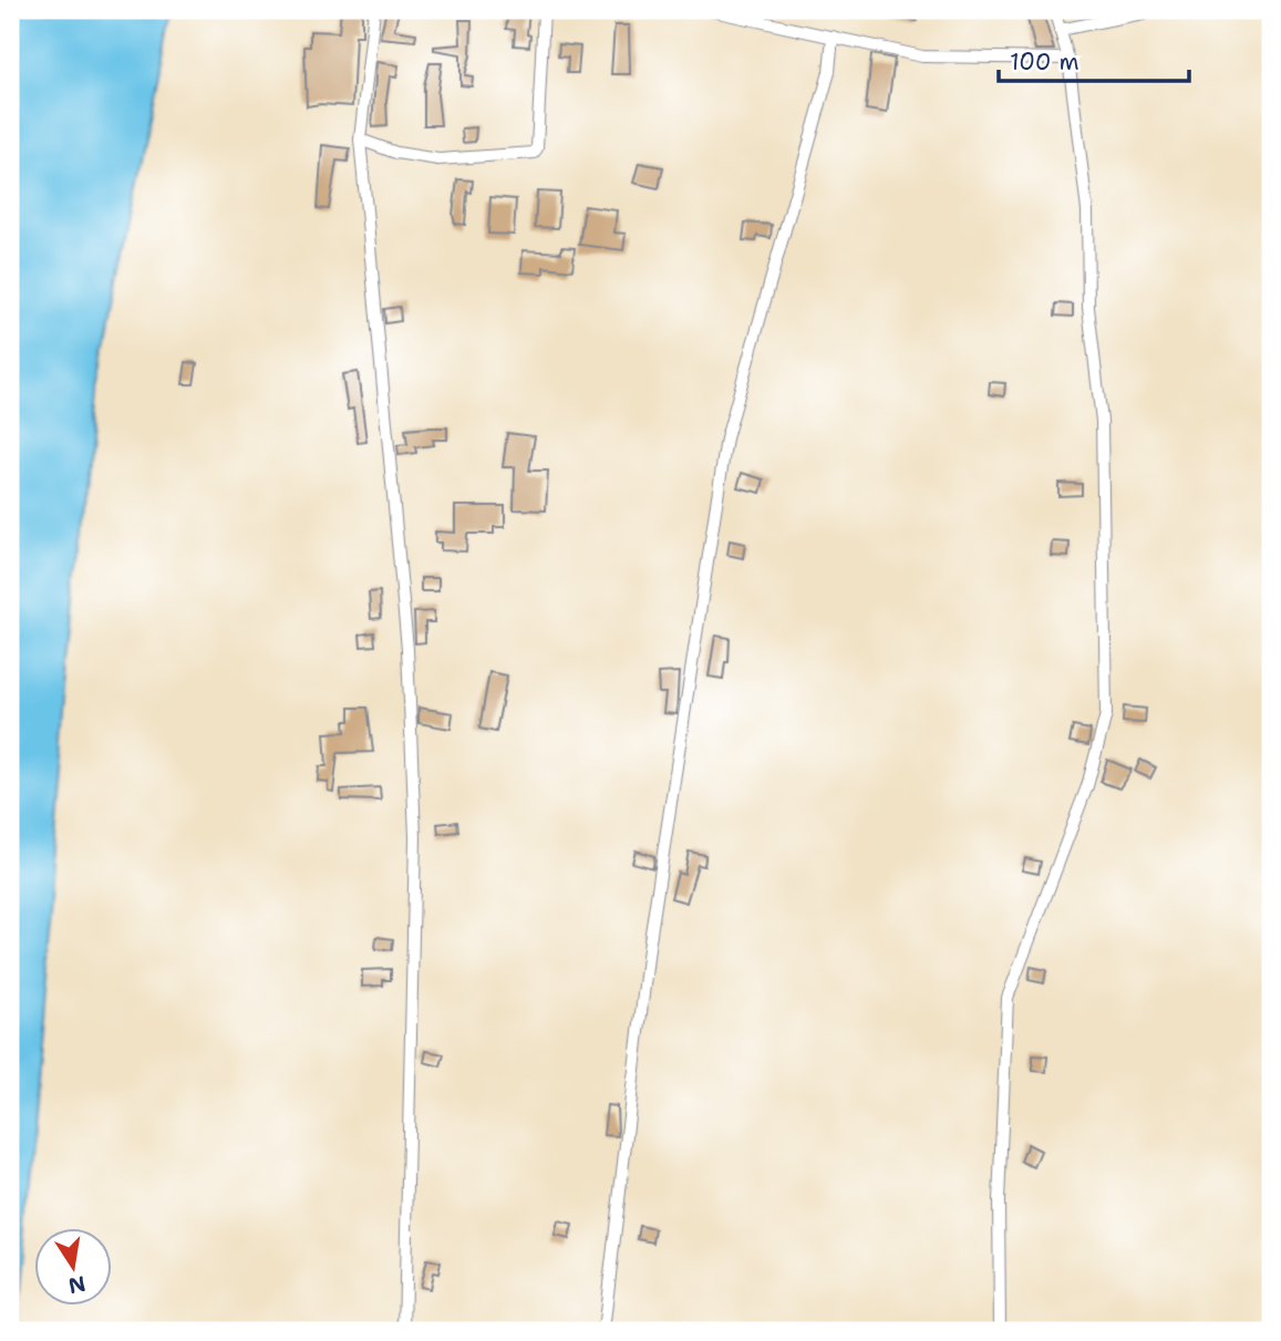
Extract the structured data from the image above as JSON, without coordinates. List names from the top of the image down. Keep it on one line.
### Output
{"scale_bar":"100 m","north":"bottom"}
